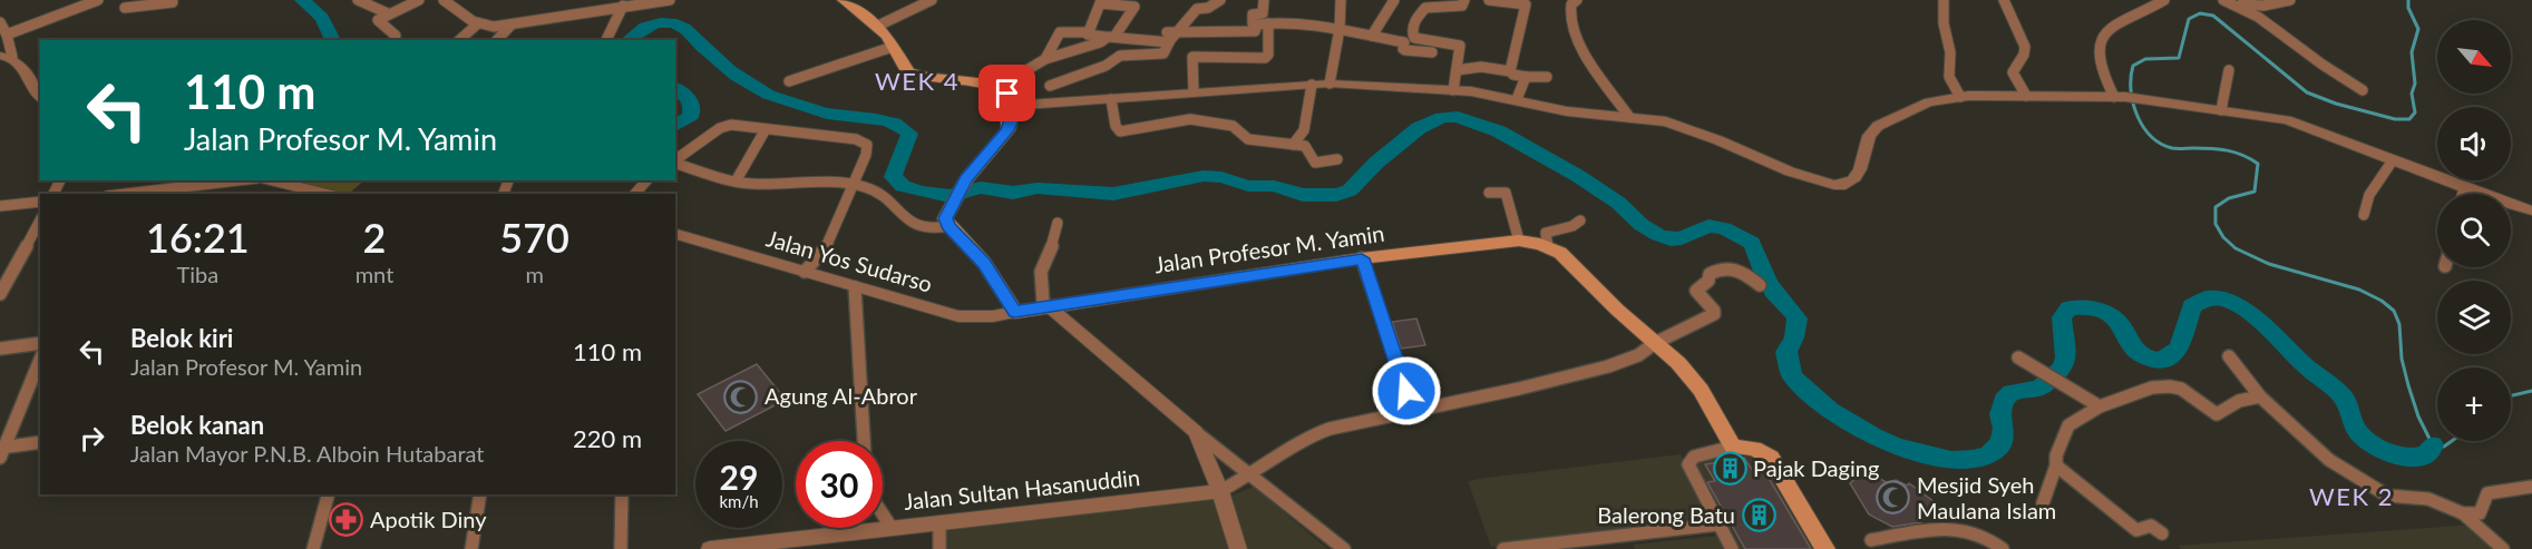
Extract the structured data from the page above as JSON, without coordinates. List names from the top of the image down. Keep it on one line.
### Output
{"streets":{"main road":["Jalan Profesor M. Yamin"],"street":["Jalan Yos Sudarso","Jalan Sultan Hasanuddin"]},"crossings":[["Jalan Profesor M. Yamin","Jalan Yos Sudarso"]],"districts":["WEK 4","WEK 2"],"places":{"mosque":["Agung Al-Abror","Mesjid Syeh Maulana Islam"],"building":["Pajak Daging","Balerong Batu"],"pharmacy":["Apotik Diny"]},"north":"bottom right","page":{"map_buttons":"+","turn":["110 m","Jalan Profesor M. Yamin"],"eta":["16:21","Tiba","2","mnt","570","m"],"list":[{"name":"Belok kiri","note":"Jalan Profesor M. Yamin","value":"110 m"},{"name":"Belok kanan","note":"Jalan Mayor P.N.B. Alboin Hutabarat","value":"220 m"}],"speed":"29 km/h","limit":"30"}}
